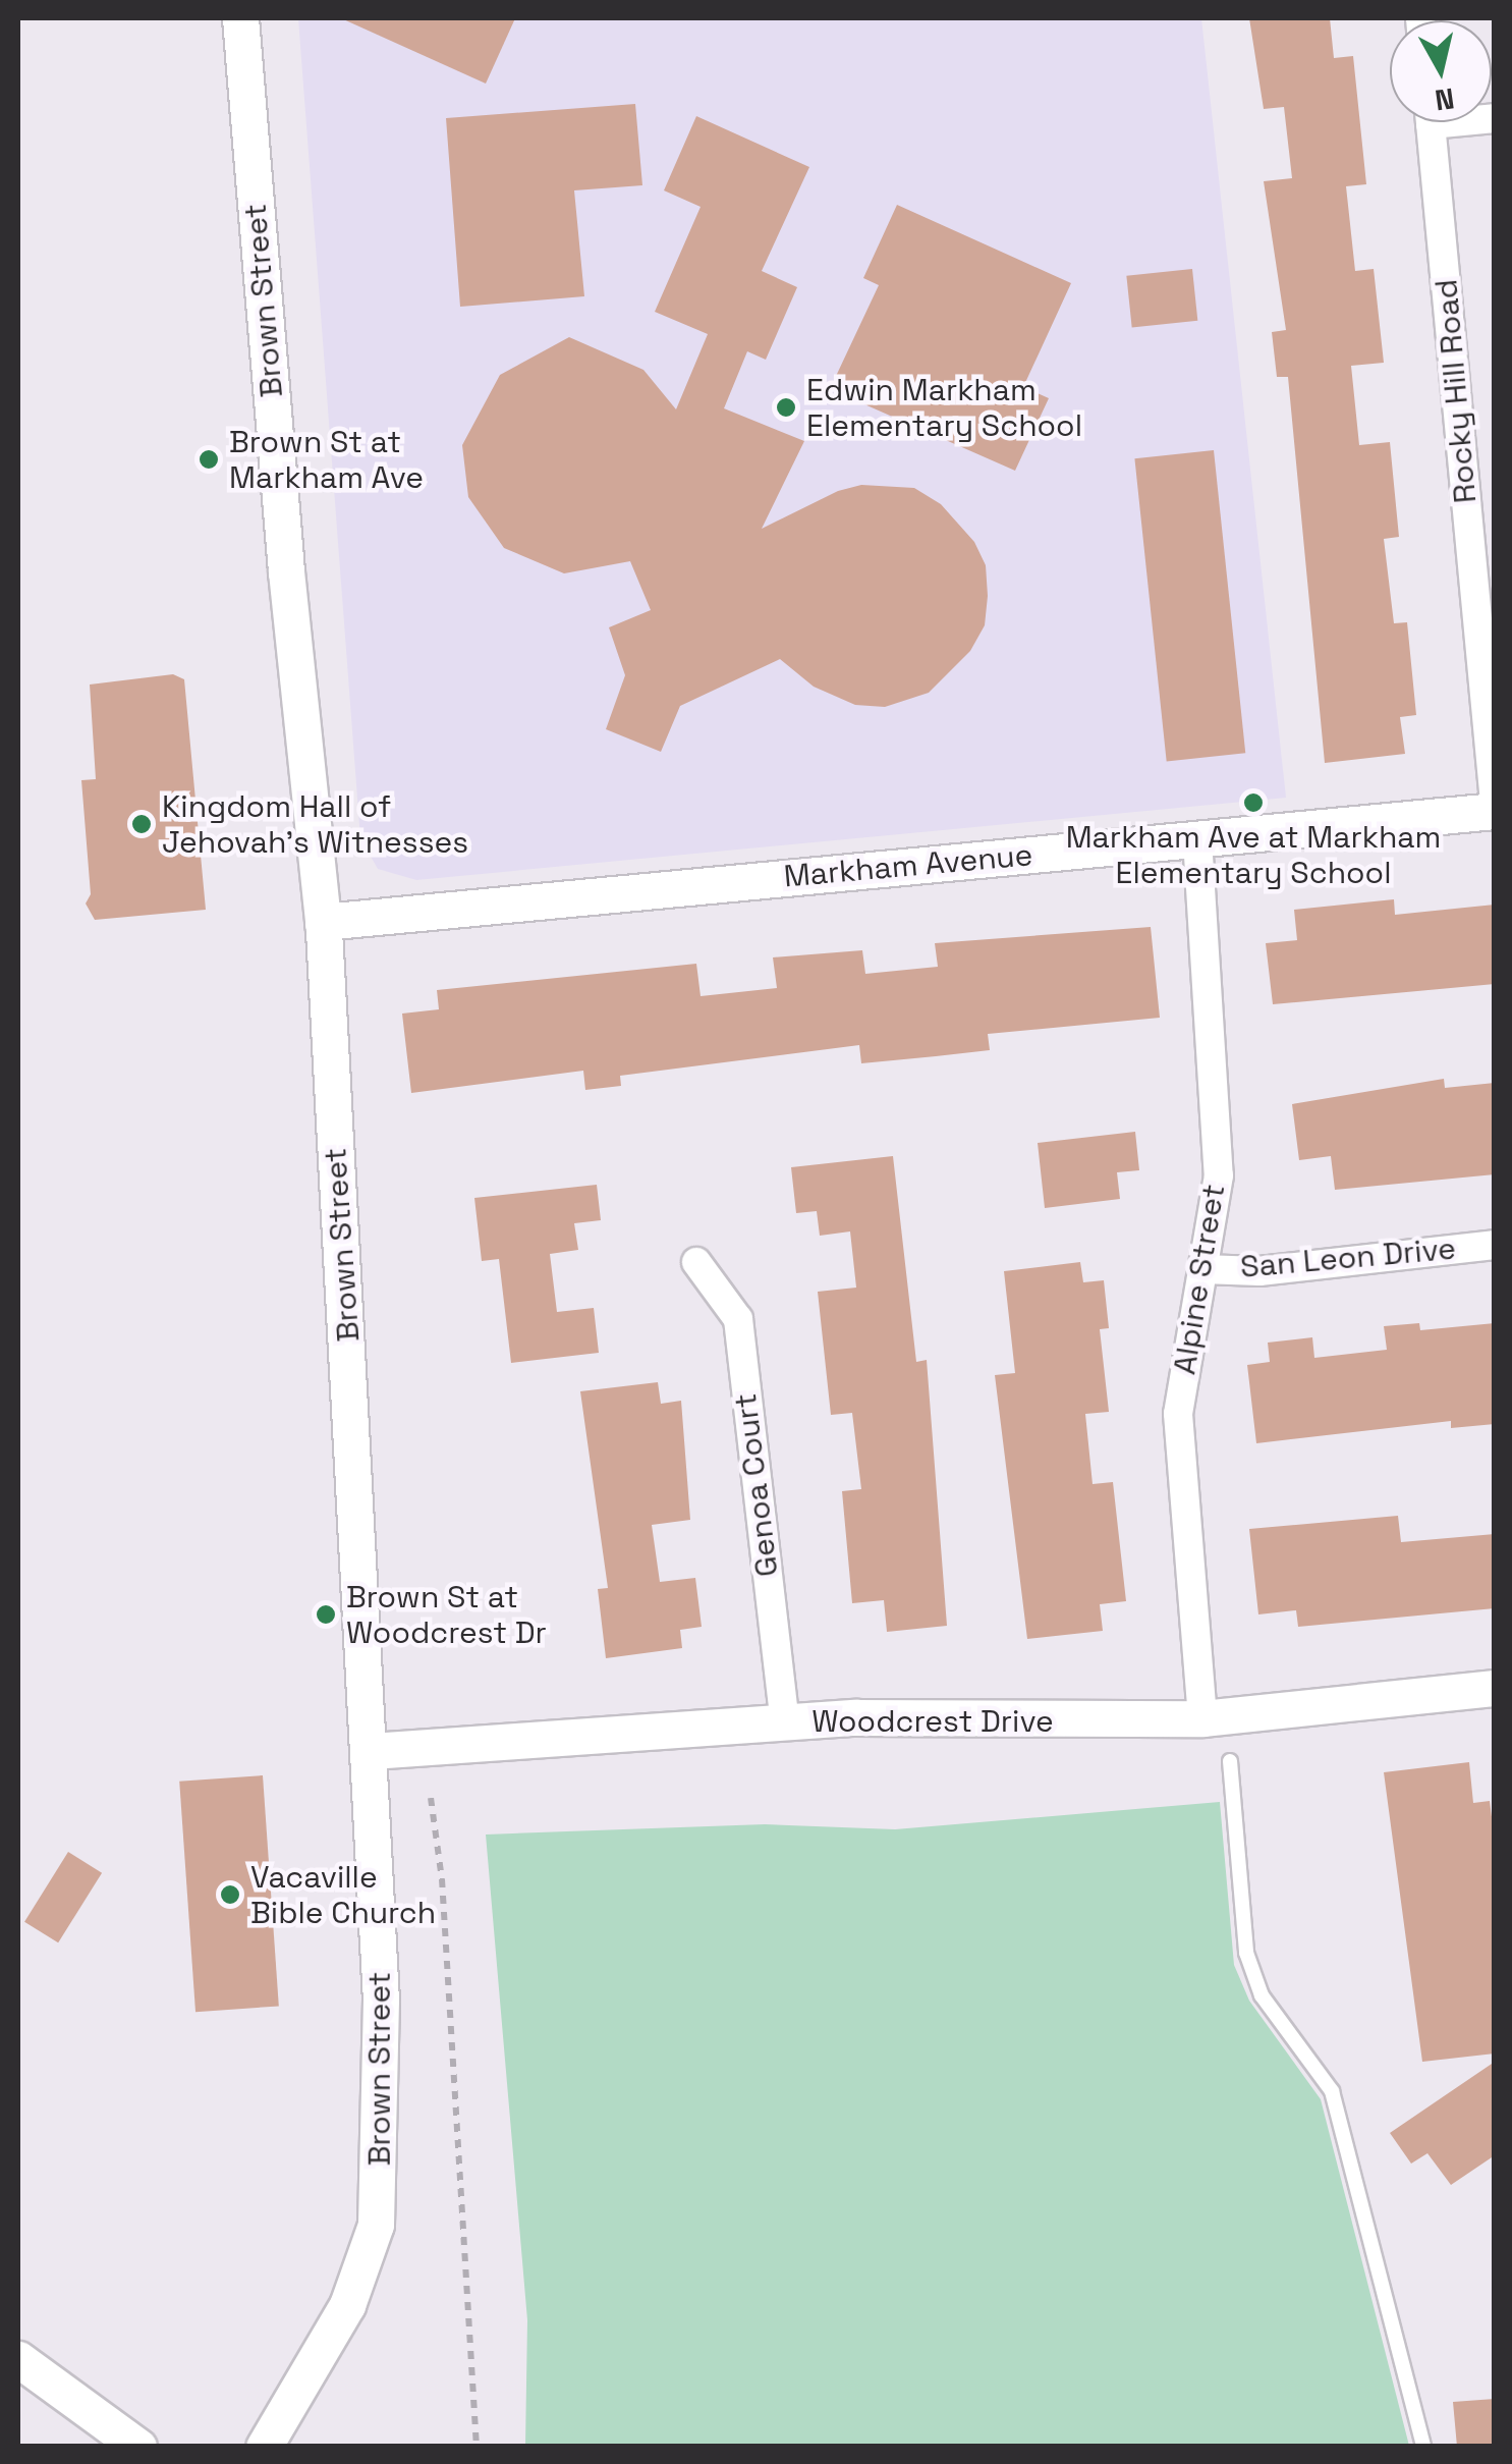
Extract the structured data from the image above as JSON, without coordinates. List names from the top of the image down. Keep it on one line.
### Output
{"streets":{"street":["Brown Street","Rocky Hill Road","Markham Avenue","San Leon Drive","Alpine Street","Genoa Court","Woodcrest Drive"]},"crossings":[["Brown Street","Markham Avenue"],["Brown Street","Woodcrest Drive"],["Rocky Hill Road","Markham Avenue"],["Markham Avenue","Alpine Street"],["San Leon Drive","Alpine Street"],["Alpine Street","Woodcrest Drive"],["Genoa Court","Woodcrest Drive"]],"places":["Edwin Markham Elementary School","Brown St at Markham Ave","Markham Ave at Markham Elementary School","Kingdom Hall of Jehovah's Witnesses","Brown St at Woodcrest Dr","Vacaville Bible Church"],"north":"bottom"}
